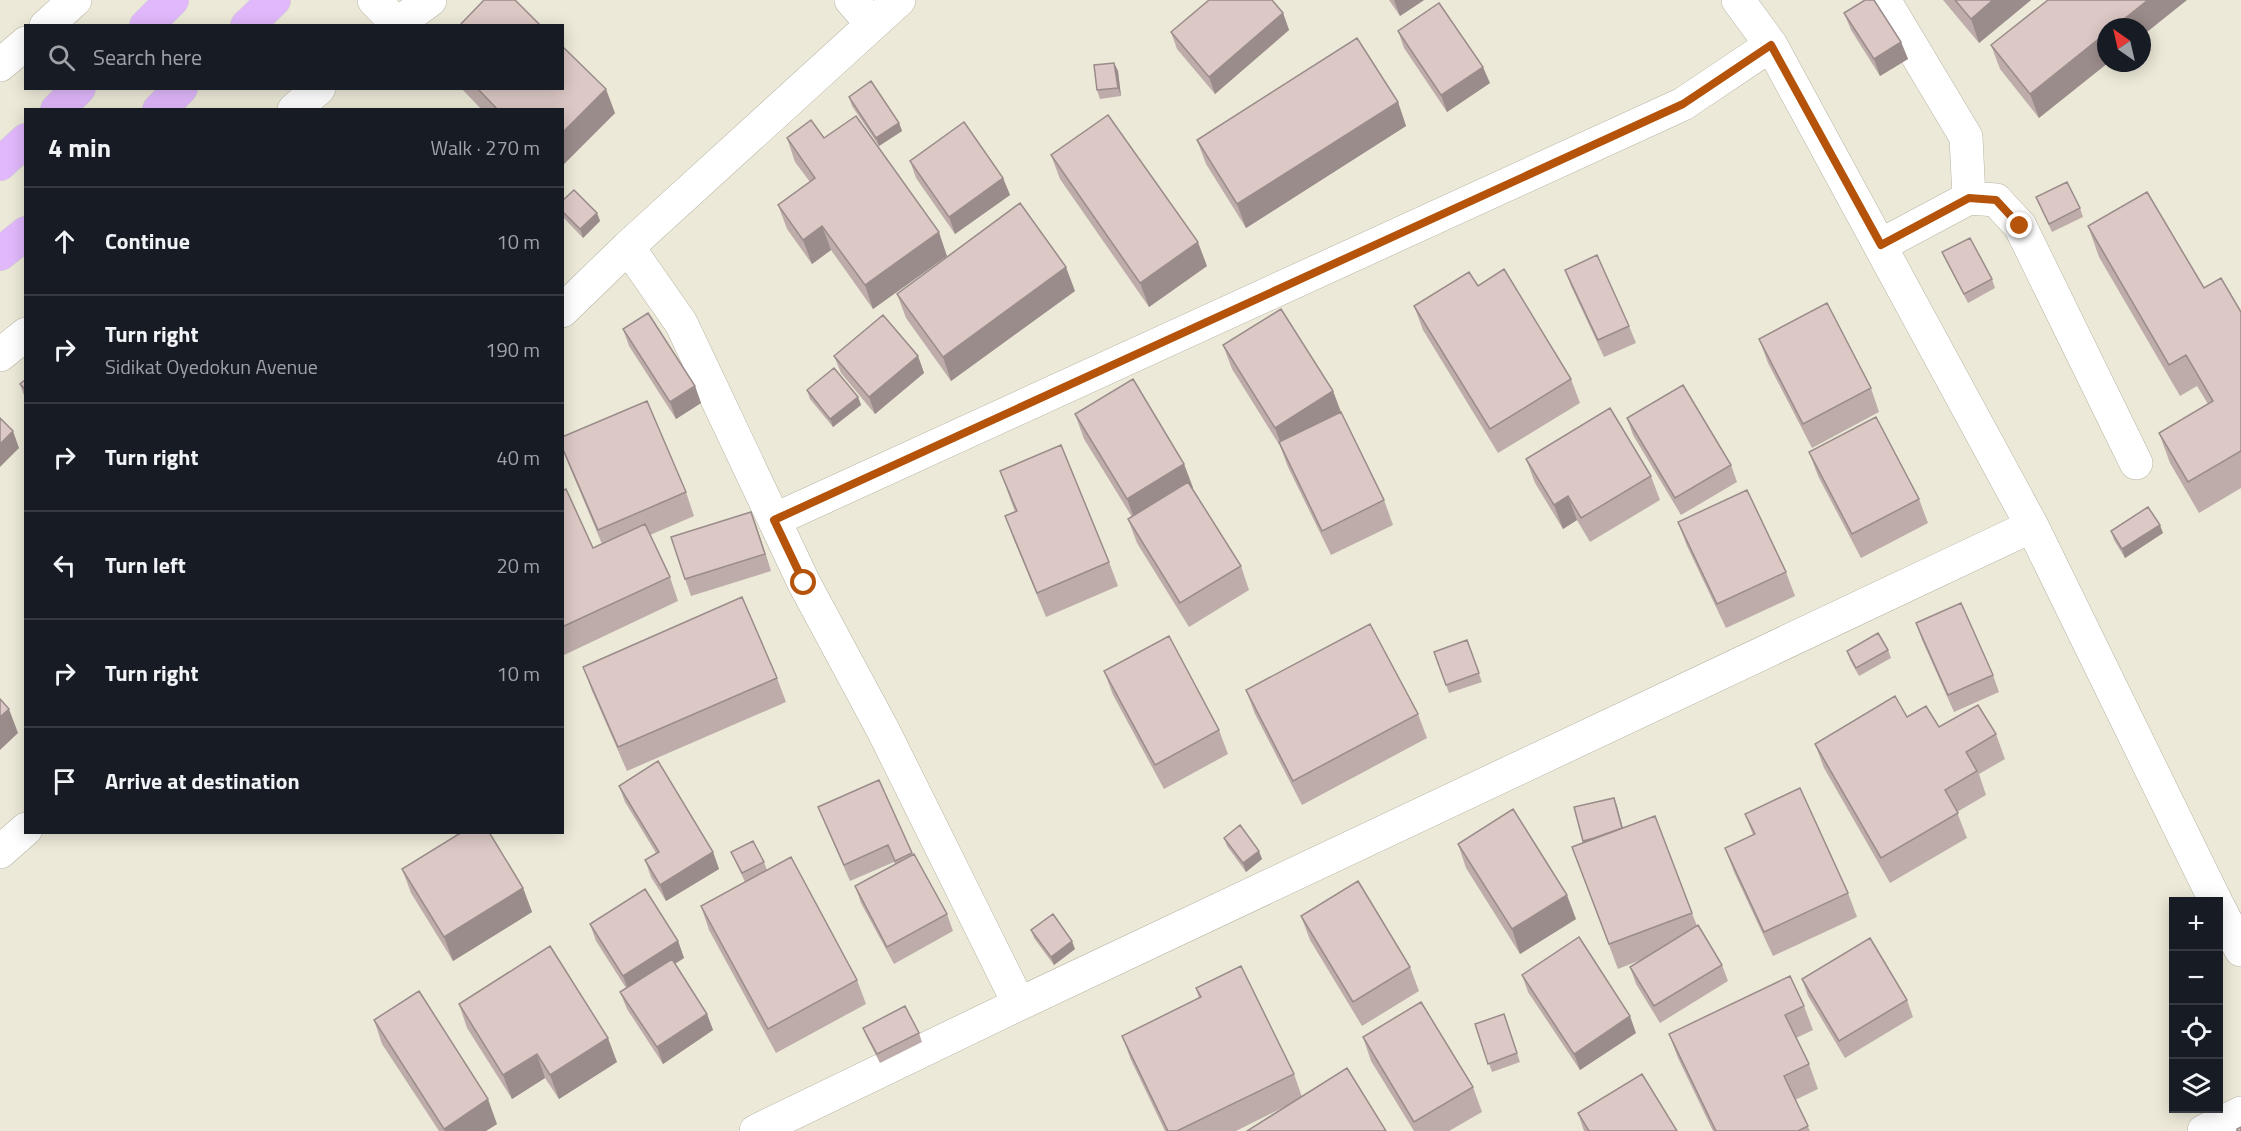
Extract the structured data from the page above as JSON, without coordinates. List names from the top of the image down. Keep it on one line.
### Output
{"north":"top left","page":{"search":"Search here","heading":["4 min","Walk · 270 m"],"list":[["Continue","10 m"],["Turn right","Sidikat Oyedokun Avenue","190 m"],["Turn right","40 m"],["Turn left","20 m"],["Turn right","10 m"],"Arrive at destination"],"map_buttons":["+","−"]}}
